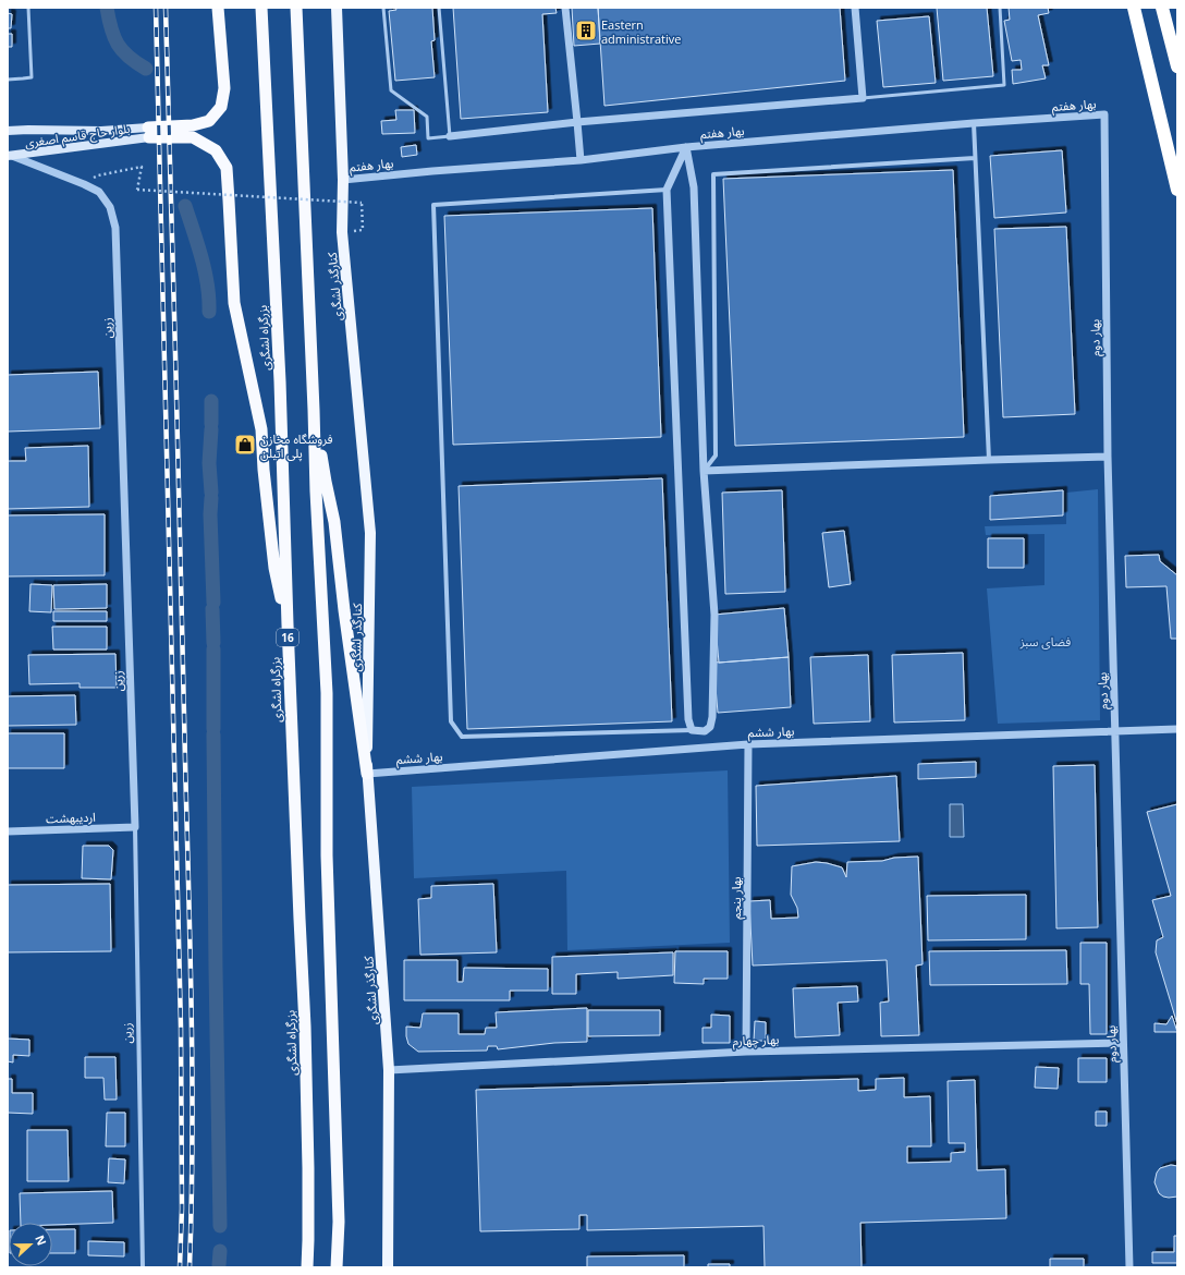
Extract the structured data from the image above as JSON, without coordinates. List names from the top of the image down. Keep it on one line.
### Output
{"streets":{"highway":["بزرگراه لشگری","16"],"main road":["بلوار حاج قاسم اصغری","کنارگذر لشگری"],"street":["بهار هفتم","زرین","بهار دوم","بهار ششم","اردیبهشت","بهار پنجم","بهار چهارم"]},"crossings":[["بهار هفتم","کنارگذر لشگری"],["بهار هفتم","بهار دوم"],["بلوار حاج قاسم اصغری","زرین"],["کنارگذر لشگری","بهار ششم"],["کنارگذر لشگری","بهار چهارم"],["زرین","اردیبهشت"],["بهار دوم","بهار ششم"],["بهار دوم","بهار چهارم"],["بهار ششم","بهار پنجم"],["بهار پنجم","بهار چهارم"]],"parks":["فضای سبز"],"places":{"building":["Eastern administrative"],"shop":["فروشگاه مخازن پلی اتیلن"]},"north":"right"}
